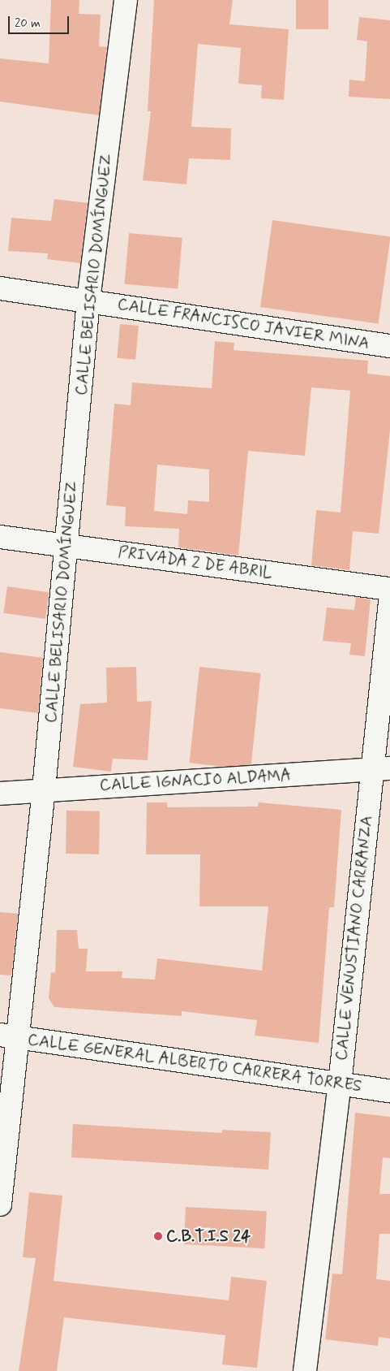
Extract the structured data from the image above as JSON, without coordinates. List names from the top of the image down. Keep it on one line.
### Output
{"streets":{"street":["CALLE BELISARIO DOMÍNGUEZ","CALLE FRANCISCO JAVIER MINA","PRIVADA 2 DE ABRIL","CALLE IGNACIO ALDAMA","CALLE VENUSTIANO CARRANZA","CALLE GENERAL ALBERTO CARRERA TORRES"]},"crossings":[["CALLE BELISARIO DOMÍNGUEZ","CALLE FRANCISCO JAVIER MINA"],["CALLE BELISARIO DOMÍNGUEZ","PRIVADA 2 DE ABRIL"],["CALLE BELISARIO DOMÍNGUEZ","CALLE IGNACIO ALDAMA"],["CALLE BELISARIO DOMÍNGUEZ","CALLE GENERAL ALBERTO CARRERA TORRES"],["CALLE IGNACIO ALDAMA","CALLE VENUSTIANO CARRANZA"],["CALLE VENUSTIANO CARRANZA","CALLE GENERAL ALBERTO CARRERA TORRES"]],"places":["C.B.T.I.S 24"],"scale_bar":"20 m"}
